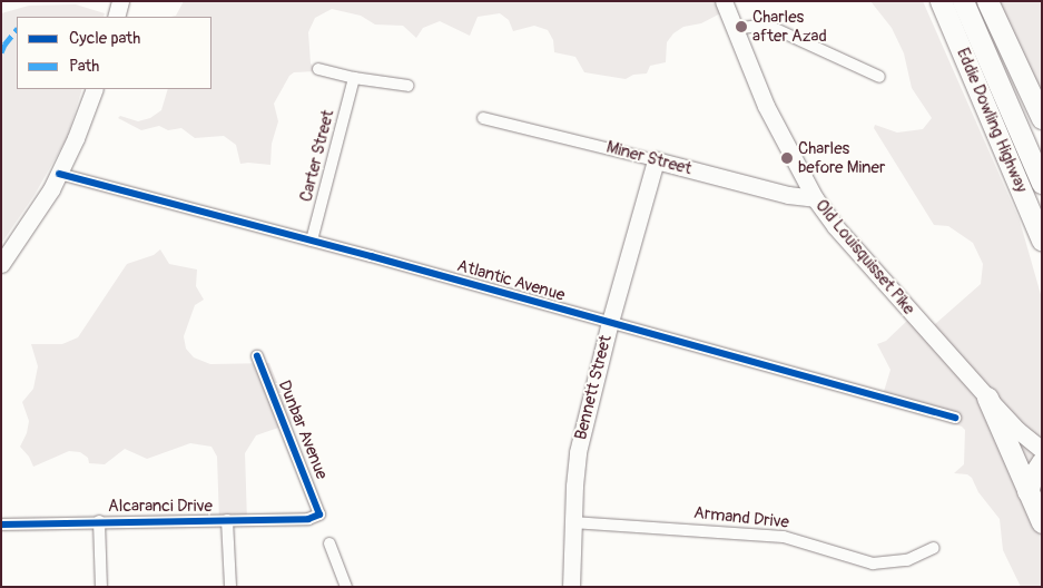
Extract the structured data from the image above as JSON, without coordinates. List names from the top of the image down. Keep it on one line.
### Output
{"streets":{"highway":["Eddie Dowling Highway"],"street":["Carter Street","Miner Street","Old Louisquisset Pike","Atlantic Avenue","Bennett Street","Dunbar Avenue","Alcaranci Drive","Armand Drive"]},"crossings":[["Carter Street","Atlantic Avenue"],["Miner Street","Old Louisquisset Pike"],["Miner Street","Bennett Street"],["Atlantic Avenue","Bennett Street"],["Bennett Street","Armand Drive"],["Dunbar Avenue","Alcaranci Drive"]],"places":["Charles after Azad","Charles before Miner"],"legend":["Cycle path","Path"]}
